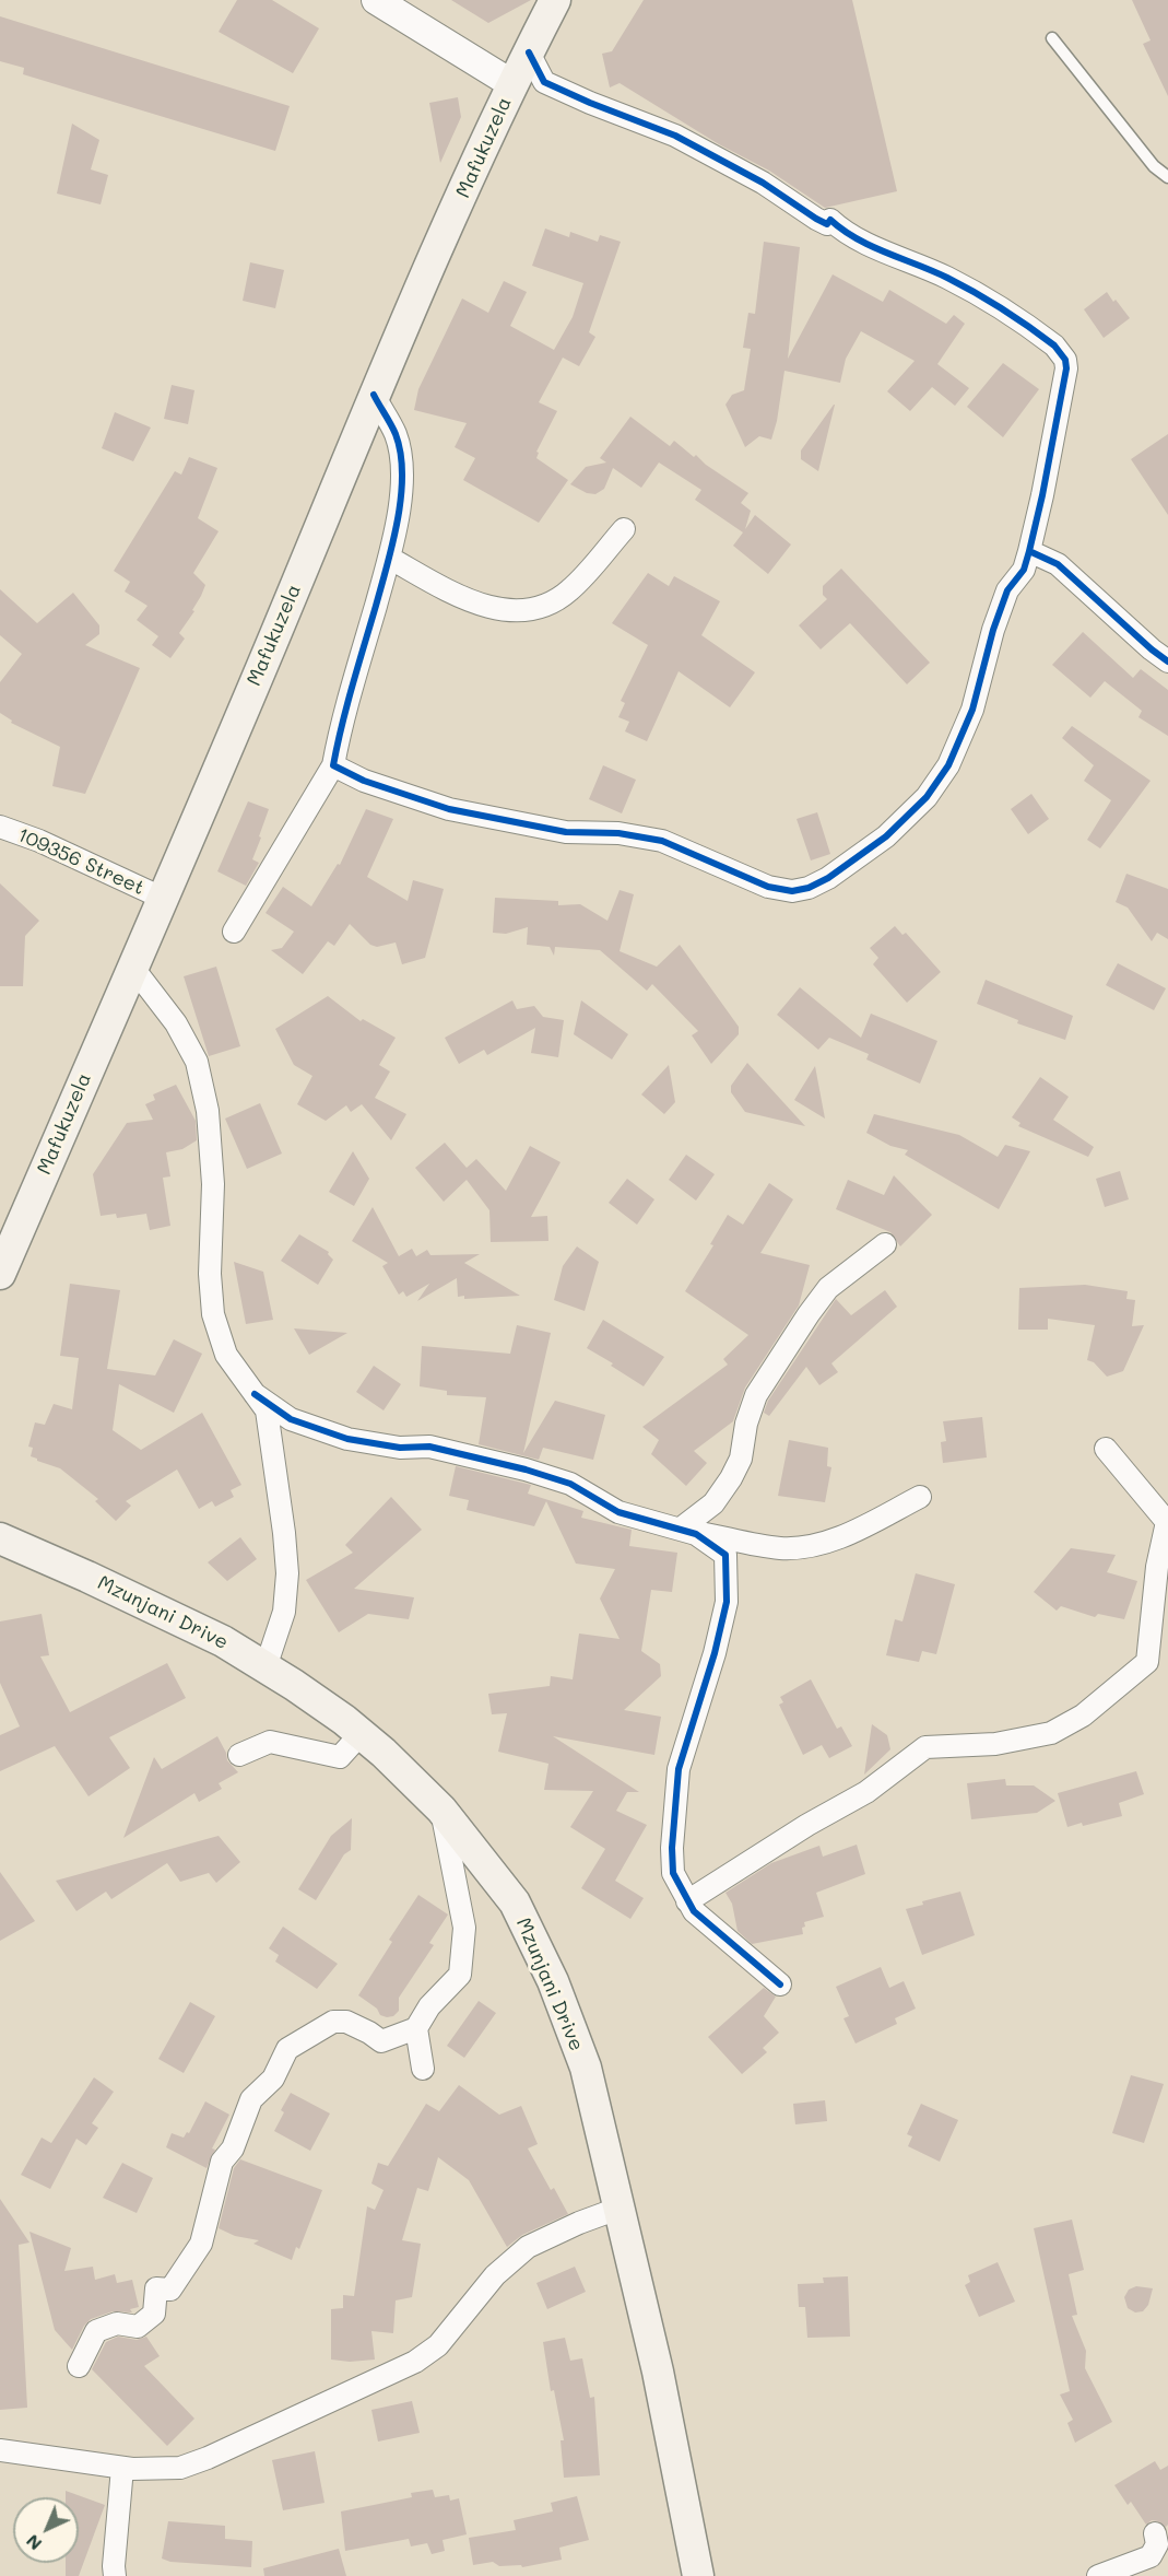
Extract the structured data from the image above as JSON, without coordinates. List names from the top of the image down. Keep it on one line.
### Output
{"streets":{"main road":["Mafukuzela","Mzunjani Drive"],"street":["109356 Street"]},"crossings":[["Mafukuzela","109356 Street"]],"north":"bottom left"}
